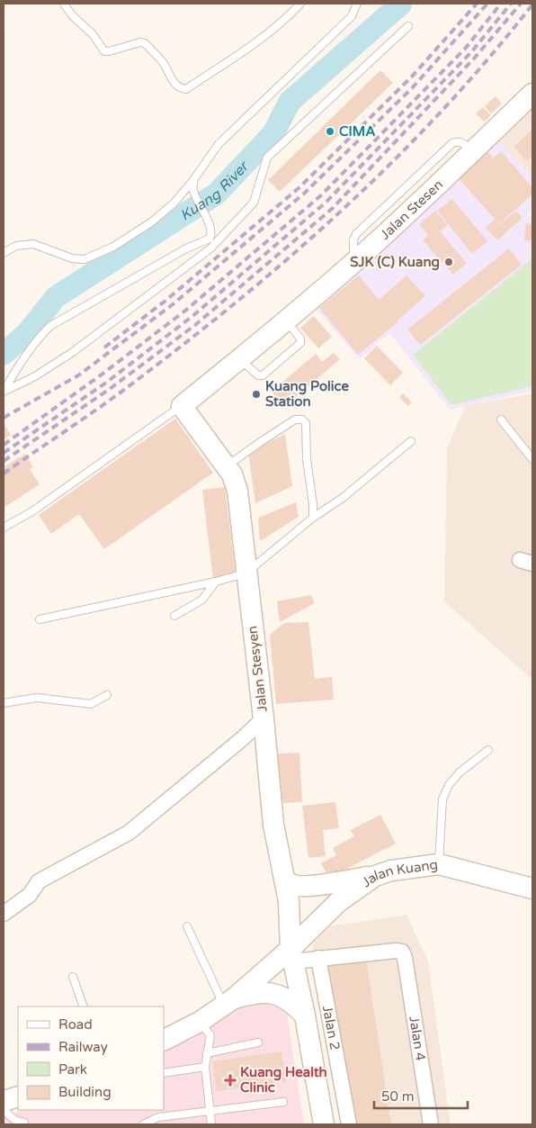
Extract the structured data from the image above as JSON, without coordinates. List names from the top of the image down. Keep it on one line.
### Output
{"streets":{"main road":["Jalan Stesen","Jalan Stesyen","Jalan Kuang"],"street":["Jalan 2","Jalan 4"]},"crossings":[["Jalan Stesen","Jalan Stesyen"],["Jalan Stesyen","Jalan Kuang"],["Jalan 2","Jalan 4"]],"water":["Kuang River"],"places":{"other":["CIMA","SJK (C) Kuang","Kuang Police Station"],"health":["Kuang Health Clinic"]},"legend":["Road","Railway","Park","Building"],"scale_bar":"50 m"}
